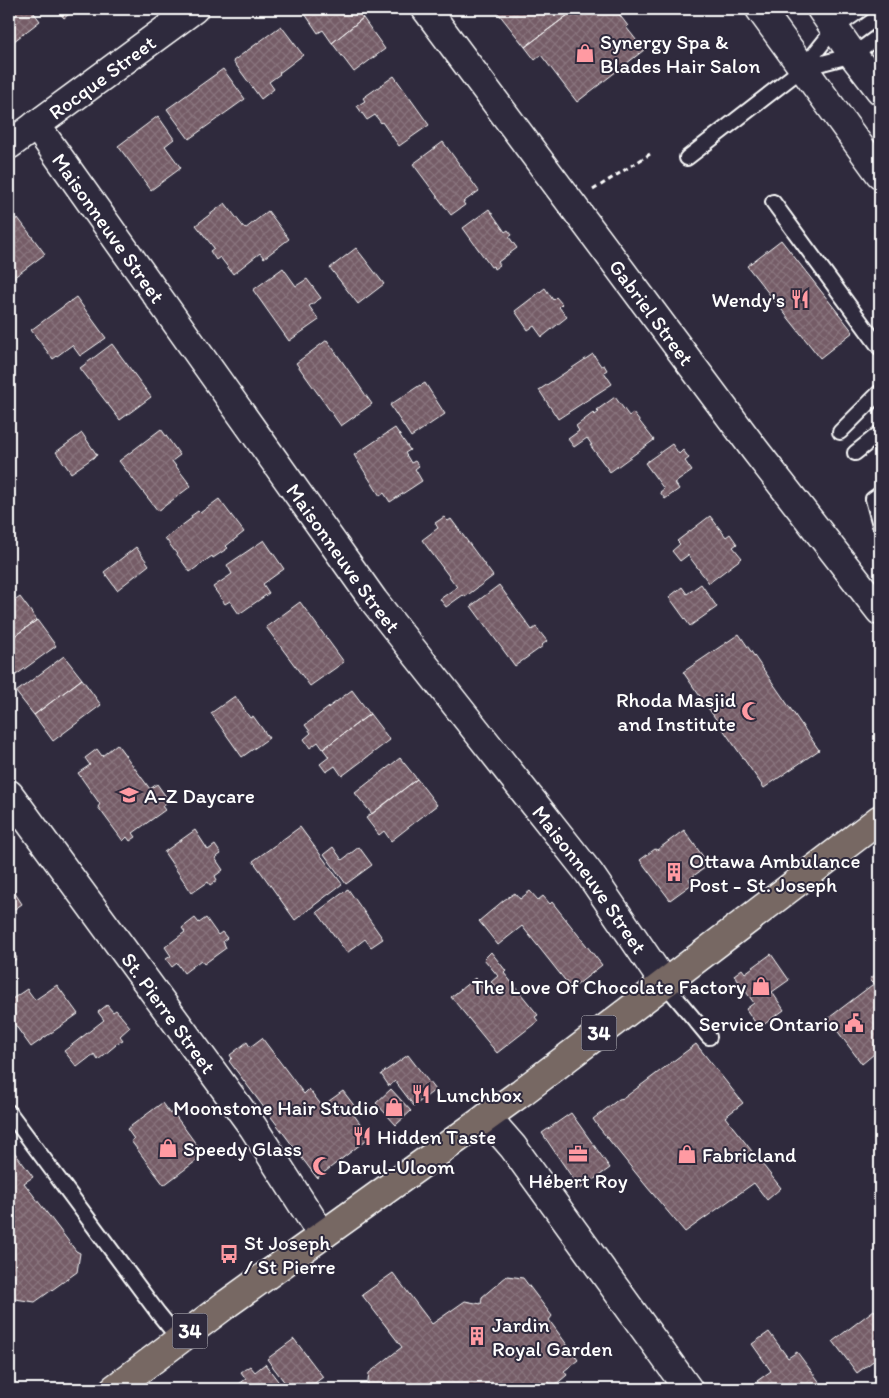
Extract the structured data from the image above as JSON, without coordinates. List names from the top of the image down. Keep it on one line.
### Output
{"streets":{"main road":["34"],"street":["Rocque Street","Maisonneuve Street","Gabriel Street","St. Pierre Street"]},"crossings":[["Rocque Street","Maisonneuve Street"],["Maisonneuve Street","34"],["St. Pierre Street","34"]],"places":{"shop":["Synergy Spa & Blades Hair Salon","The Love Of Chocolate Factory","Moonstone Hair Studio","Speedy Glass","Fabricland"],"restaurant":["Wendy's","Lunchbox","Hidden Taste"],"mosque":["Rhoda Masjid and Institute","Darul-Uloom"],"school or university":["A-Z Daycare"],"building":["Ottawa Ambulance Post - St. Joseph","Jardin Royal Garden"],"public building":["Service Ontario"],"office":["Hébert Roy"],"bus stop":["St Joseph / St Pierre"]}}
